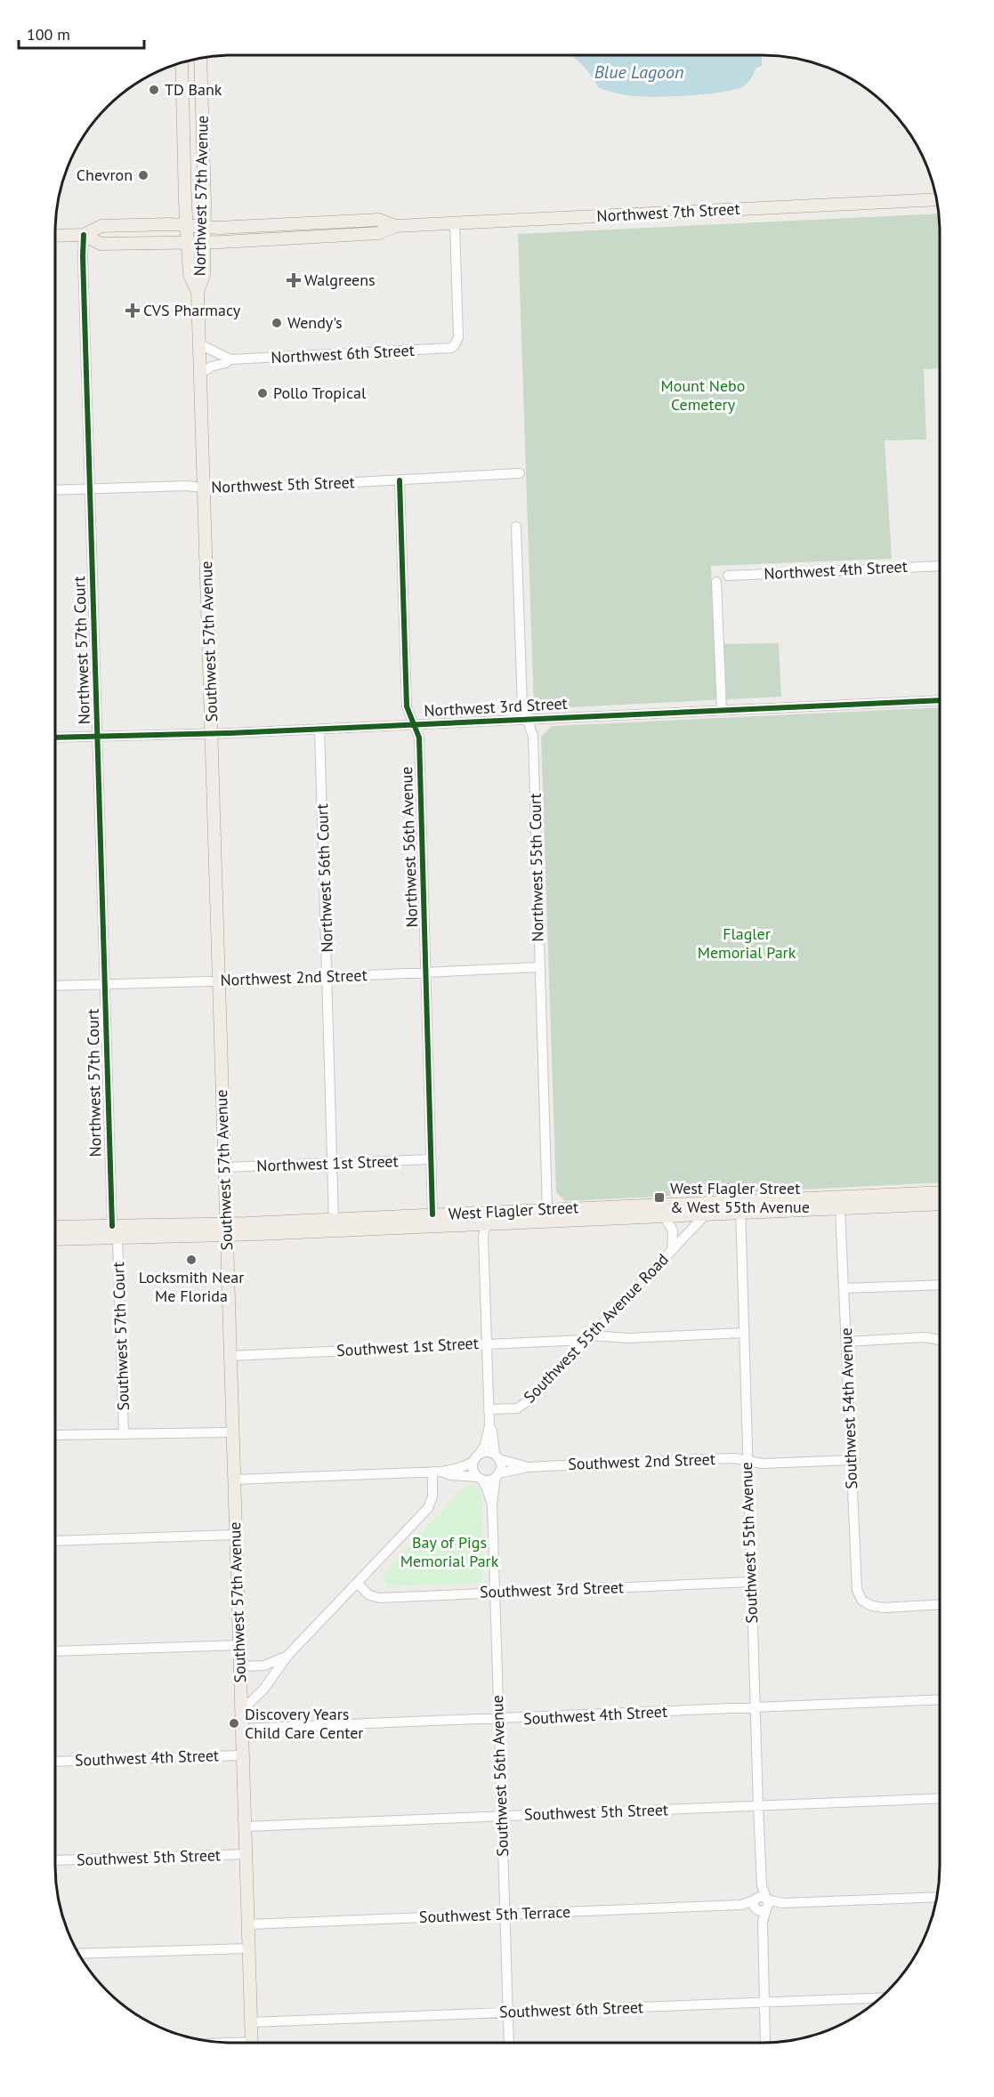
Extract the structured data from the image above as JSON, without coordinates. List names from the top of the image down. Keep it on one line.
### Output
{"streets":{"main road":["Northwest 57th Avenue","Northwest 7th Street","Southwest 57th Avenue","West Flagler Street"],"street":["Northwest 6th Street","Northwest 5th Street","Northwest 4th Street","Northwest 57th Court","Northwest 3rd Street","Northwest 56th Avenue","Northwest 55th Court","Northwest 56th Court","Northwest 2nd Street","Northwest 1st Street","Southwest 55th Avenue Road","Southwest 57th Court","Southwest 1st Street","Southwest 54th Avenue","Southwest 2nd Street","Southwest 55th Avenue","Southwest 3rd Street","Southwest 4th Street","Southwest 56th Avenue","Southwest 5th Street","Southwest 5th Terrace","Southwest 6th Street"]},"crossings":[["Northwest 57th Avenue","Northwest 7th Street"],["Northwest 57th Avenue","Southwest 57th Avenue"],["Northwest 7th Street","Northwest 6th Street"],["Northwest 7th Street","Northwest 57th Court"],["Northwest 6th Street","Southwest 57th Avenue"],["Northwest 5th Street","Southwest 57th Avenue"],["Northwest 5th Street","Northwest 57th Court"],["Northwest 5th Street","Northwest 56th Avenue"],["Southwest 57th Avenue","Northwest 3rd Street"],["Southwest 57th Avenue","Northwest 2nd Street"],["Southwest 57th Avenue","Northwest 1st Street"],["Southwest 57th Avenue","West Flagler Street"],["Southwest 57th Avenue","Southwest 1st Street"],["Southwest 57th Avenue","Southwest 4th Street"],["Southwest 57th Avenue","Southwest 5th Street"],["Southwest 57th Avenue","Southwest 5th Terrace"],["Southwest 57th Avenue","Southwest 6th Street"],["Northwest 57th Court","Northwest 3rd Street"],["Northwest 57th Court","Northwest 2nd Street"],["Northwest 57th Court","West Flagler Street"],["Northwest 3rd Street","Northwest 56th Avenue"],["Northwest 3rd Street","Northwest 55th Court"],["Northwest 3rd Street","Northwest 56th Court"],["Northwest 56th Avenue","Northwest 2nd Street"],["Northwest 56th Avenue","Northwest 1st Street"],["Northwest 56th Avenue","West Flagler Street"],["Northwest 55th Court","Northwest 2nd Street"],["Northwest 55th Court","West Flagler Street"],["Northwest 56th Court","Northwest 2nd Street"],["Northwest 56th Court","Northwest 1st Street"],["Northwest 56th Court","West Flagler Street"],["West Flagler Street","Southwest 55th Avenue Road"],["West Flagler Street","Southwest 57th Court"],["West Flagler Street","Southwest 54th Avenue"],["West Flagler Street","Southwest 55th Avenue"],["Southwest 55th Avenue Road","Southwest 1st Street"],["Southwest 1st Street","Southwest 55th Avenue"],["Southwest 54th Avenue","Southwest 2nd Street"],["Southwest 2nd Street","Southwest 55th Avenue"],["Southwest 2nd Street","Southwest 56th Avenue"],["Southwest 55th Avenue","Southwest 3rd Street"],["Southwest 55th Avenue","Southwest 4th Street"],["Southwest 55th Avenue","Southwest 5th Street"],["Southwest 55th Avenue","Southwest 5th Terrace"],["Southwest 55th Avenue","Southwest 6th Street"],["Southwest 3rd Street","Southwest 56th Avenue"],["Southwest 4th Street","Southwest 56th Avenue"],["Southwest 56th Avenue","Southwest 5th Street"],["Southwest 56th Avenue","Southwest 5th Terrace"],["Southwest 56th Avenue","Southwest 6th Street"]],"water":["Blue Lagoon"],"parks":["Mount Nebo Cemetery","Flagler Memorial Park","Bay of Pigs Memorial Park"],"places":{"other":["TD Bank","Chevron","Wendy's","Pollo Tropical","Locksmith Near Me Florida","Discovery Years Child Care Center"],"health":["Walgreens","CVS Pharmacy"],"transit":["West Flagler Street & West 55th Avenue"]},"scale_bar":"100 m"}
